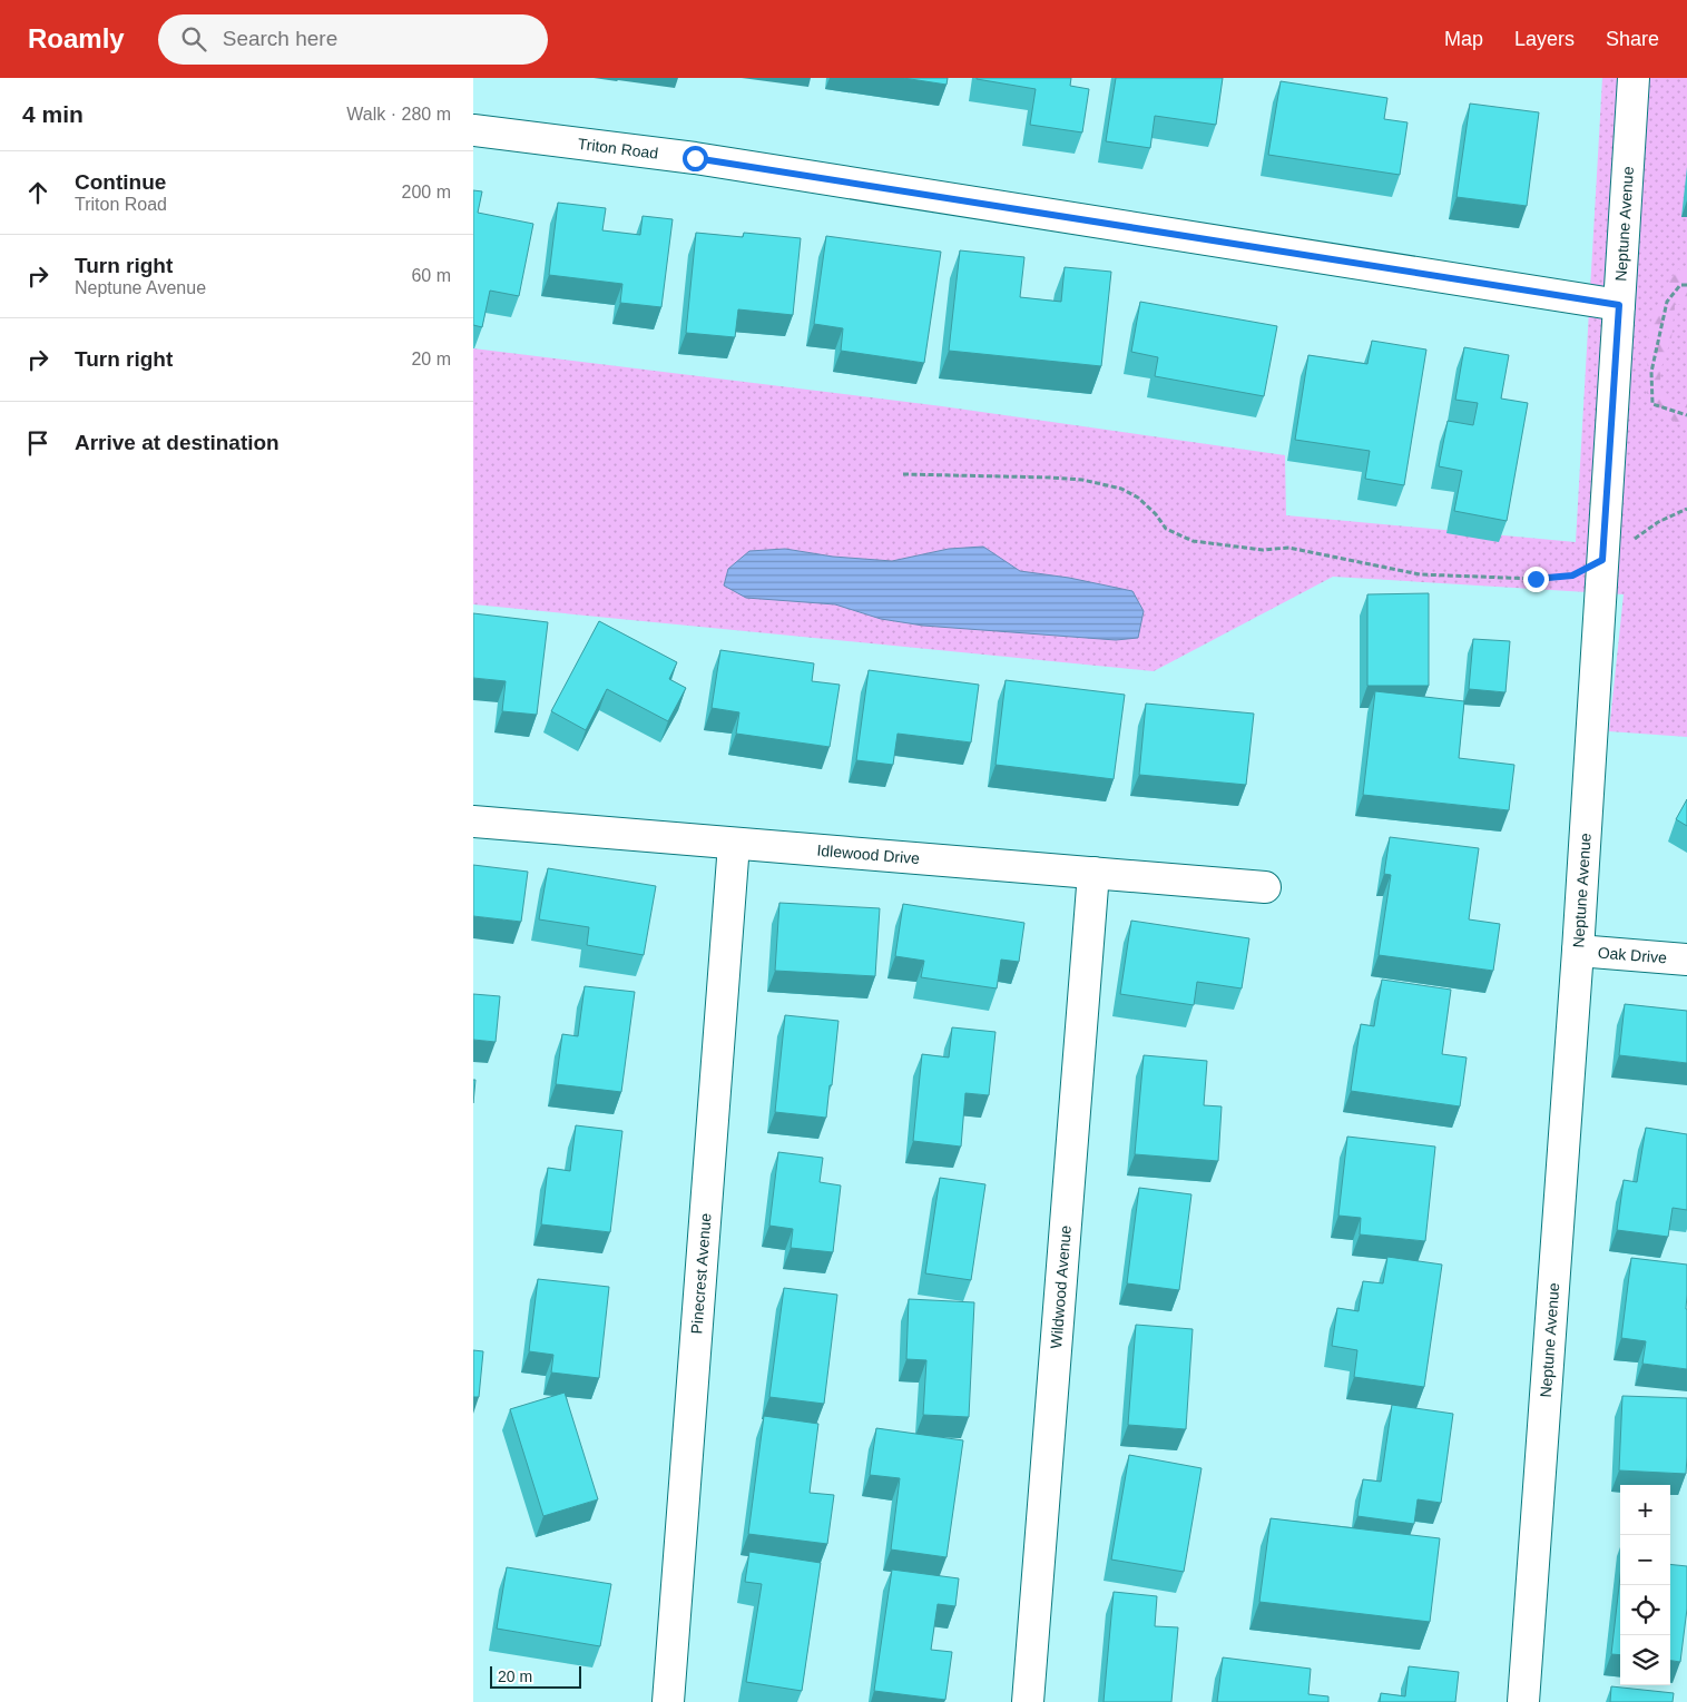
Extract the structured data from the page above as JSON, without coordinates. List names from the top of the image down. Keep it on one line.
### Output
{"streets":{"street":["Triton Road","Neptune Avenue","Idlewood Drive","Oak Drive","Pinecrest Avenue","Wildwood Avenue"]},"crossings":[["Triton Road","Neptune Avenue"],["Neptune Avenue","Oak Drive"],["Idlewood Drive","Pinecrest Avenue"],["Idlewood Drive","Wildwood Avenue"]],"scale_bar":"20 m","page":{"header":"Roamly","search":"Search here","nav":["Map","Layers","Share"],"heading":["4 min","Walk · 280 m"],"list":[["Continue","Triton Road","200 m"],["Turn right","Neptune Avenue","60 m"],["Turn right","20 m"],"Arrive at destination"],"map_buttons":["+","−"],"scale":"20 m"}}
